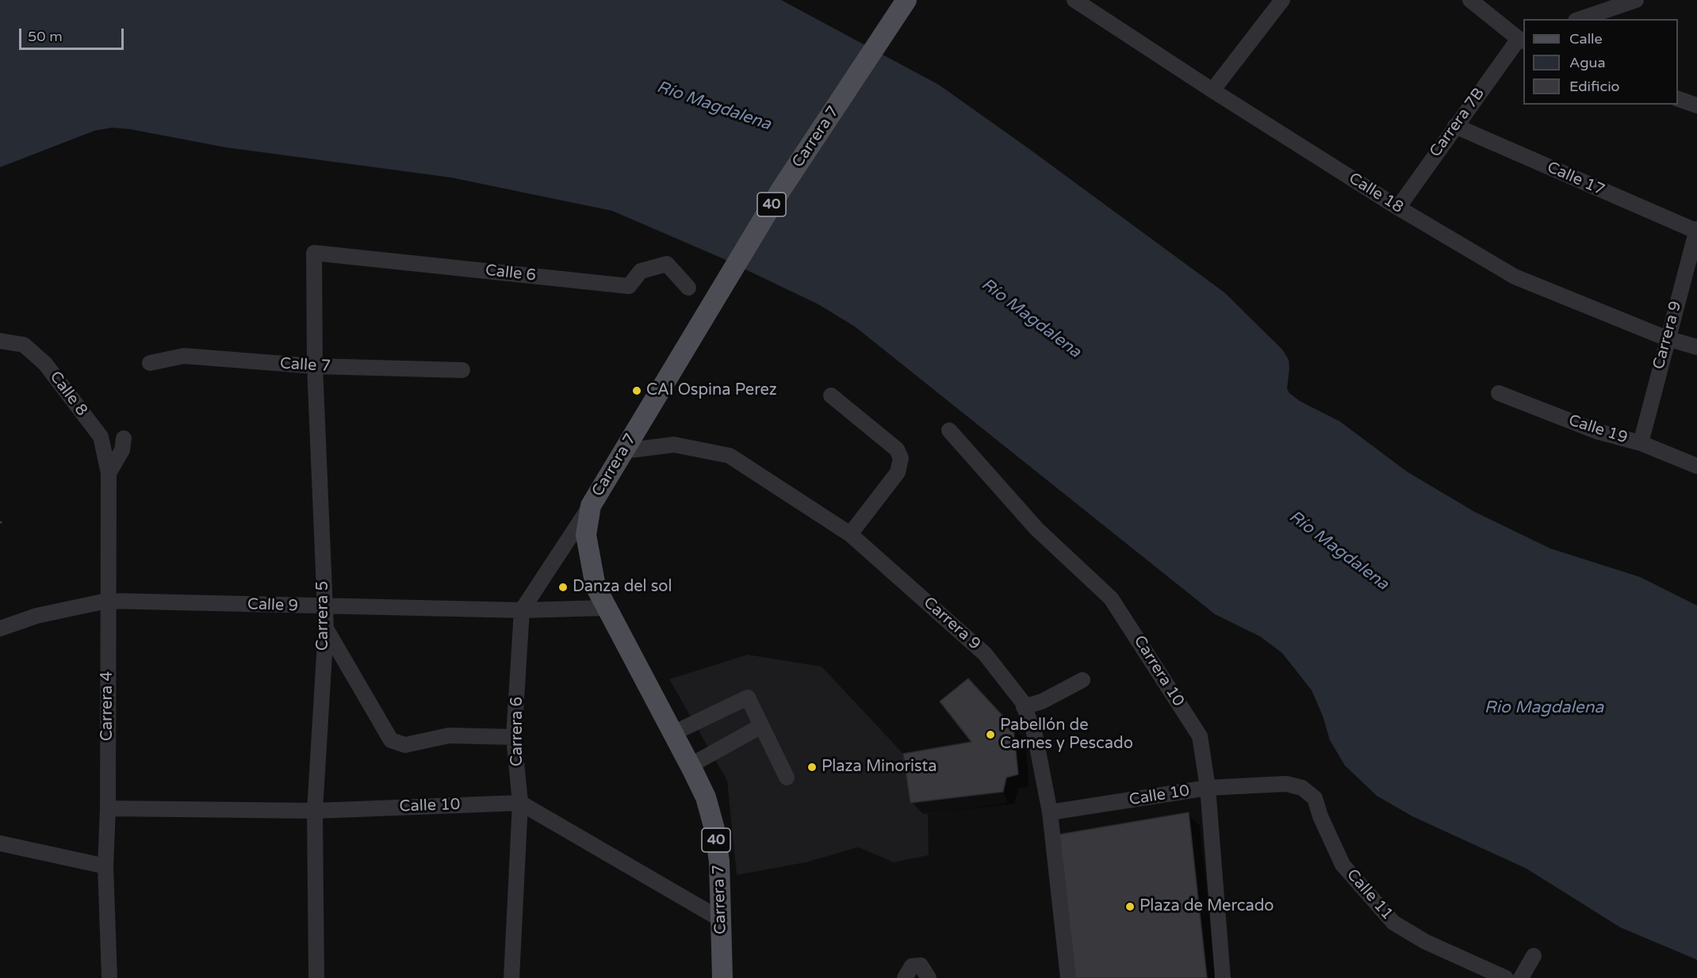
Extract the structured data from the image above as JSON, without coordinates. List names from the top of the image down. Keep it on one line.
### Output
{"streets":{"main road":["Carrera 7","40"],"street":["Carrera 7B","Calle 17","Calle 18","Calle 6","Carrera 9","Calle 7","Calle 8","Calle 19","Calle 9","Carrera 5","Carrera 10","Carrera 4","Carrera 6","Calle 10","Calle 11"]},"crossings":[["Carrera 7B","Calle 17"],["Carrera 7B","Calle 18"],["Carrera 7","Carrera 9"],["Carrera 7","Calle 9"],["Carrera 7","Carrera 6"],["Calle 17","Carrera 9"],["Calle 18","Carrera 9"],["Calle 6","Carrera 5"],["Carrera 9","Calle 19"],["Carrera 9","Calle 10"],["Calle 7","Carrera 5"],["Calle 8","Carrera 4"],["Calle 9","Carrera 5"],["Calle 9","Carrera 4"],["Calle 9","Carrera 6"],["Carrera 5","Calle 10"],["Carrera 10","Calle 10"],["Carrera 4","Calle 10"],["Carrera 6","Calle 10"],["Calle 10","Calle 11"]],"water":["Río Magdalena","Rio Magdalena"],"places":["CAI Ospina Perez","Danza del sol","Pabellón de Carnes y Pescado","Plaza Minorista","Plaza de Mercado"],"legend":["Calle","Agua","Edificio"],"scale_bar":"50 m"}
